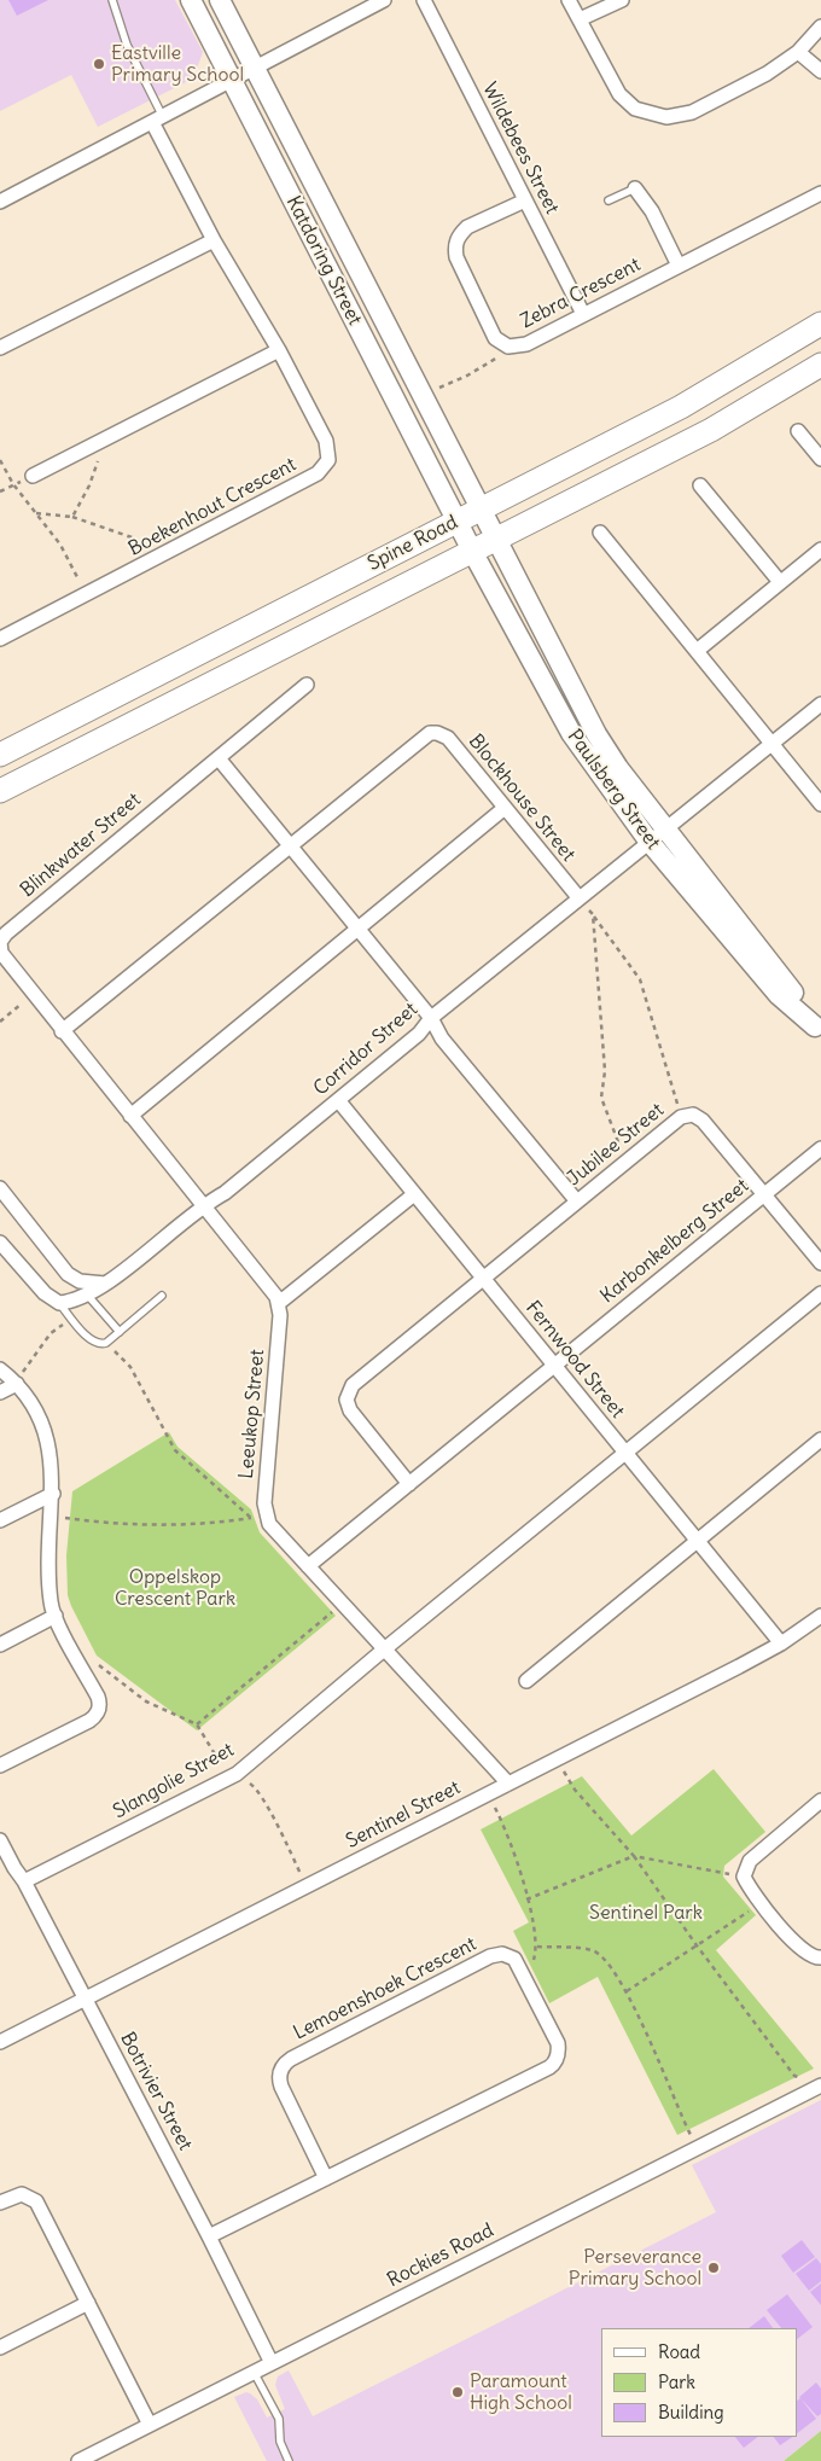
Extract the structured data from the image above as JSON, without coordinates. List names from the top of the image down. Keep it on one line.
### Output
{"streets":{"main road":["Spine Road"],"street":["Wildebees Street","Katdoring Street","Zebra Crescent","Boekenhout Crescent","Paulsberg Street","Blockhouse Street","Blinkwater Street","Corridor Street","Jubilee Street","Karbonkelberg Street","Fernwood Street","Leeukop Street","Slangolie Street","Sentinel Street","Lemoenshoek Crescent","Botrivier Street","Rockies Road"]},"crossings":[["Wildebees Street","Zebra Crescent"],["Katdoring Street","Spine Road"],["Katdoring Street","Paulsberg Street"],["Spine Road","Paulsberg Street"],["Paulsberg Street","Corridor Street"],["Blockhouse Street","Corridor Street"],["Corridor Street","Fernwood Street"],["Jubilee Street","Karbonkelberg Street"],["Jubilee Street","Fernwood Street"],["Karbonkelberg Street","Fernwood Street"],["Karbonkelberg Street","Leeukop Street"],["Fernwood Street","Slangolie Street"],["Fernwood Street","Sentinel Street"],["Leeukop Street","Slangolie Street"],["Leeukop Street","Sentinel Street"],["Slangolie Street","Botrivier Street"],["Sentinel Street","Botrivier Street"],["Lemoenshoek Crescent","Botrivier Street"],["Botrivier Street","Rockies Road"]],"parks":["Oppelskop Crescent Park","Sentinel Park"],"places":["Eastville Primary School","Perseverance Primary School","Paramount High School"],"legend":["Road","Park","Building"]}
